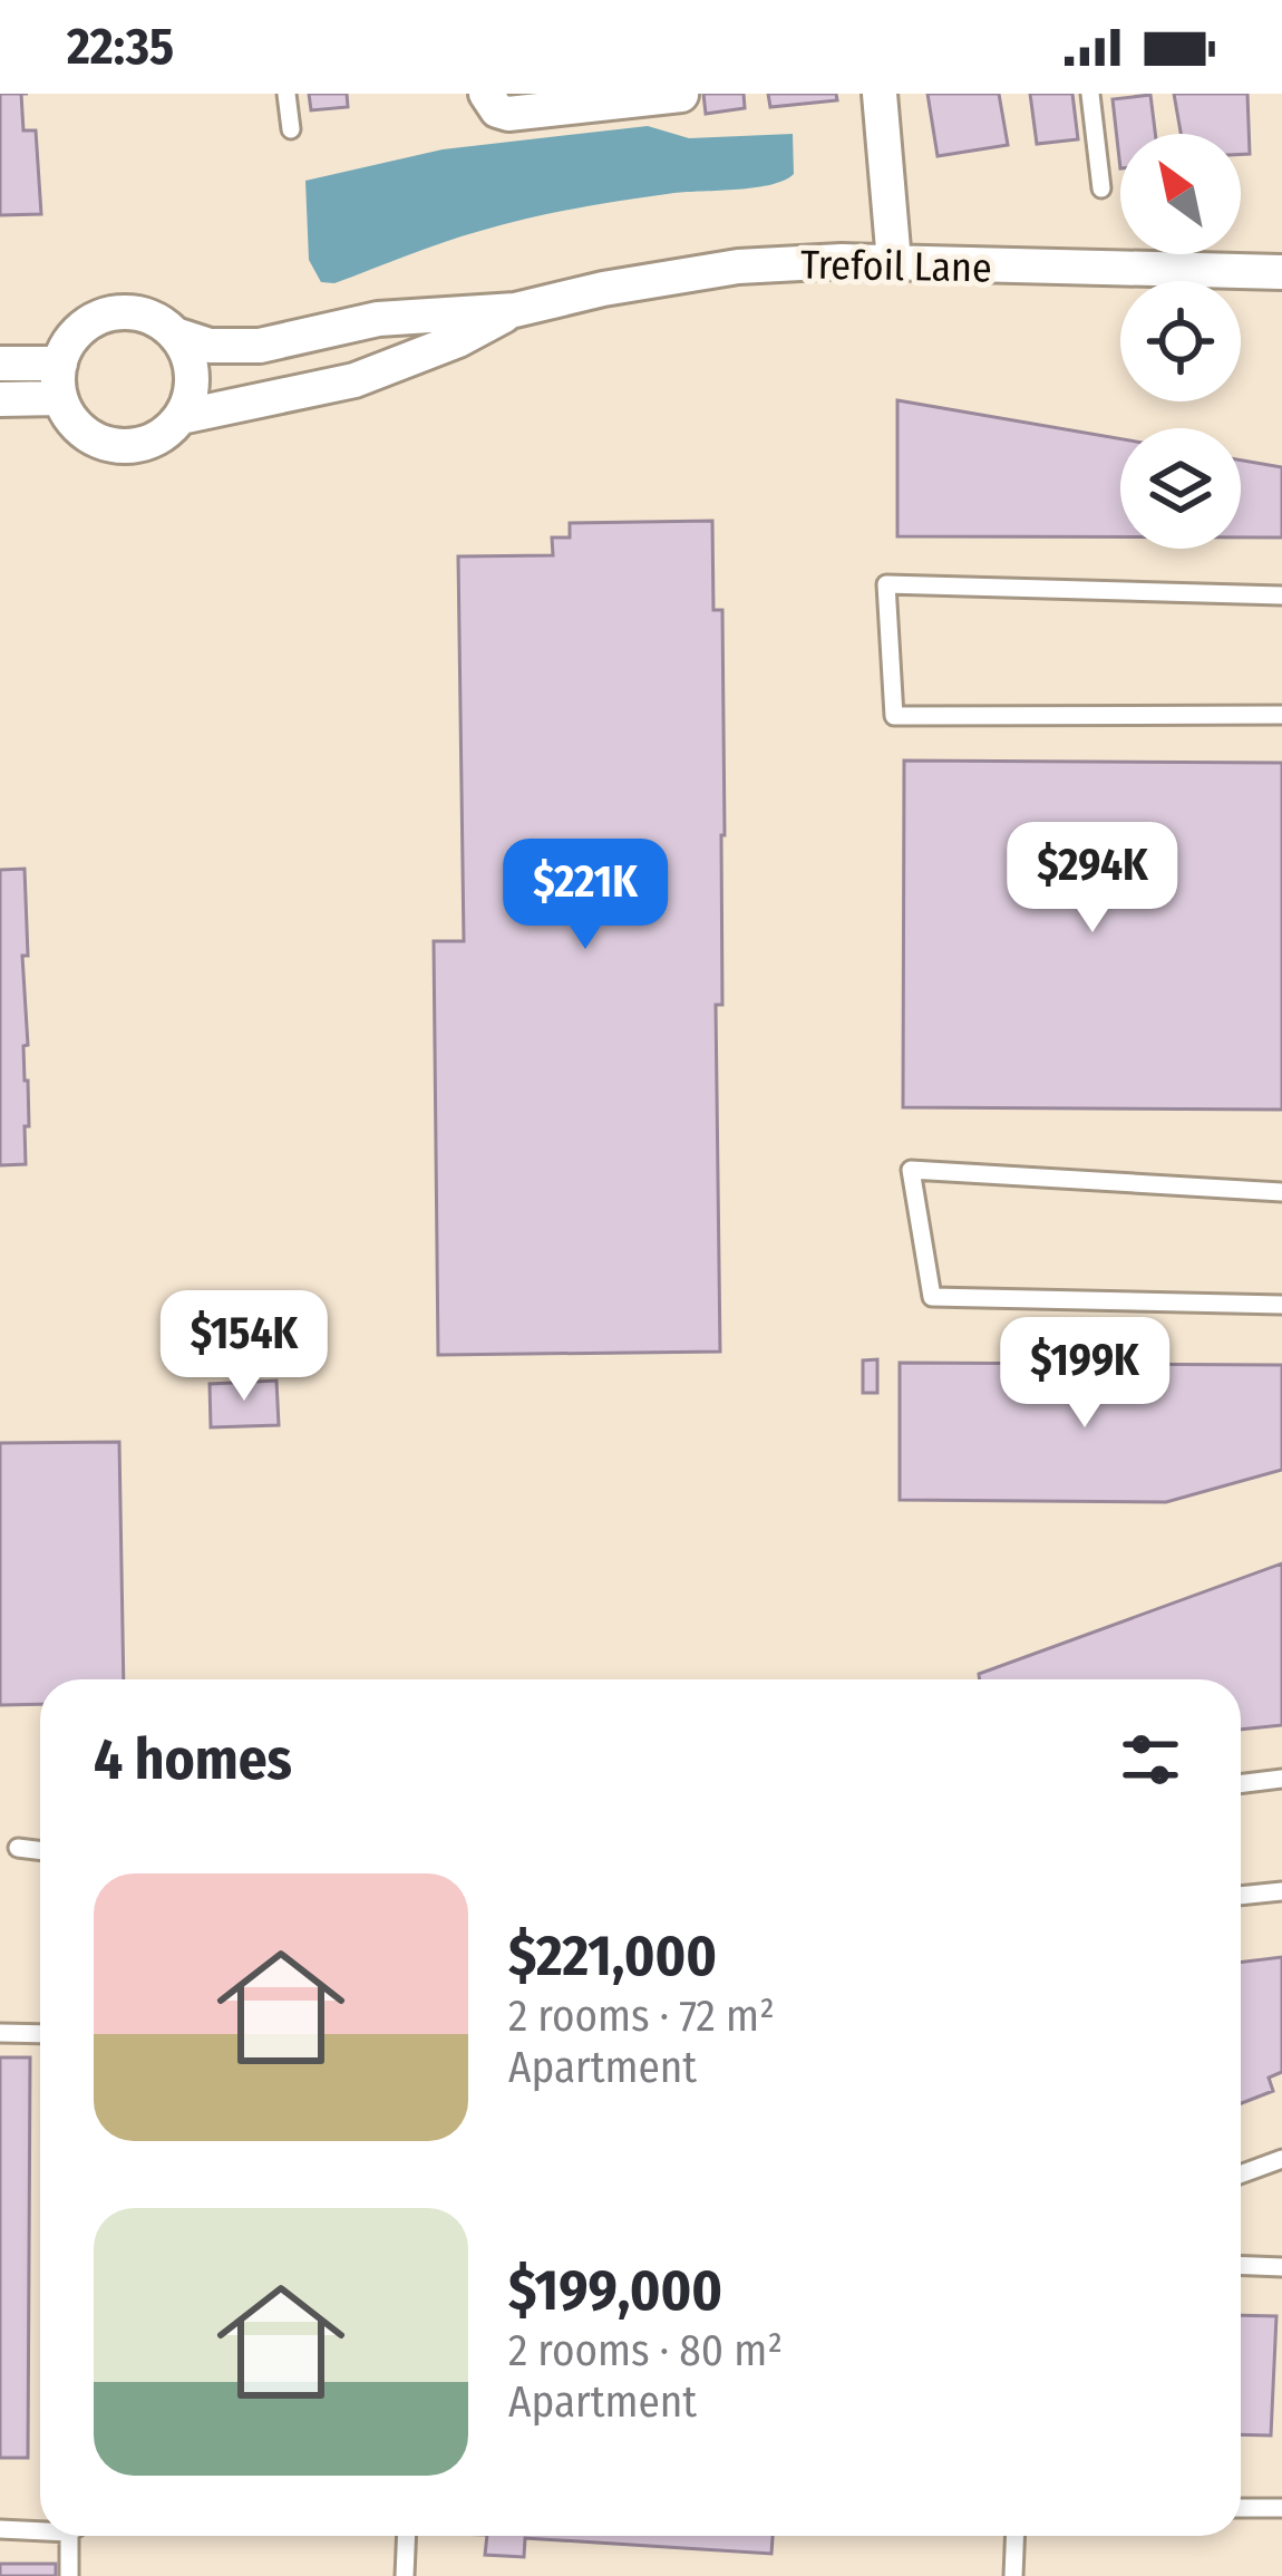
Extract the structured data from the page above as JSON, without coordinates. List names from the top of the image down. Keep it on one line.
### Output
{"streets":{"street":["Trefoil Lane"]},"north":"top left","page":{"status":"22:35","price":["$294K","$221K","$154K","$199K"],"heading":"4 homes","list":[{"name":"$221,000","note":"2 rooms · 72 m² · Apartment"},{"name":"$199,000","note":"2 rooms · 80 m² · Apartment"}]}}
